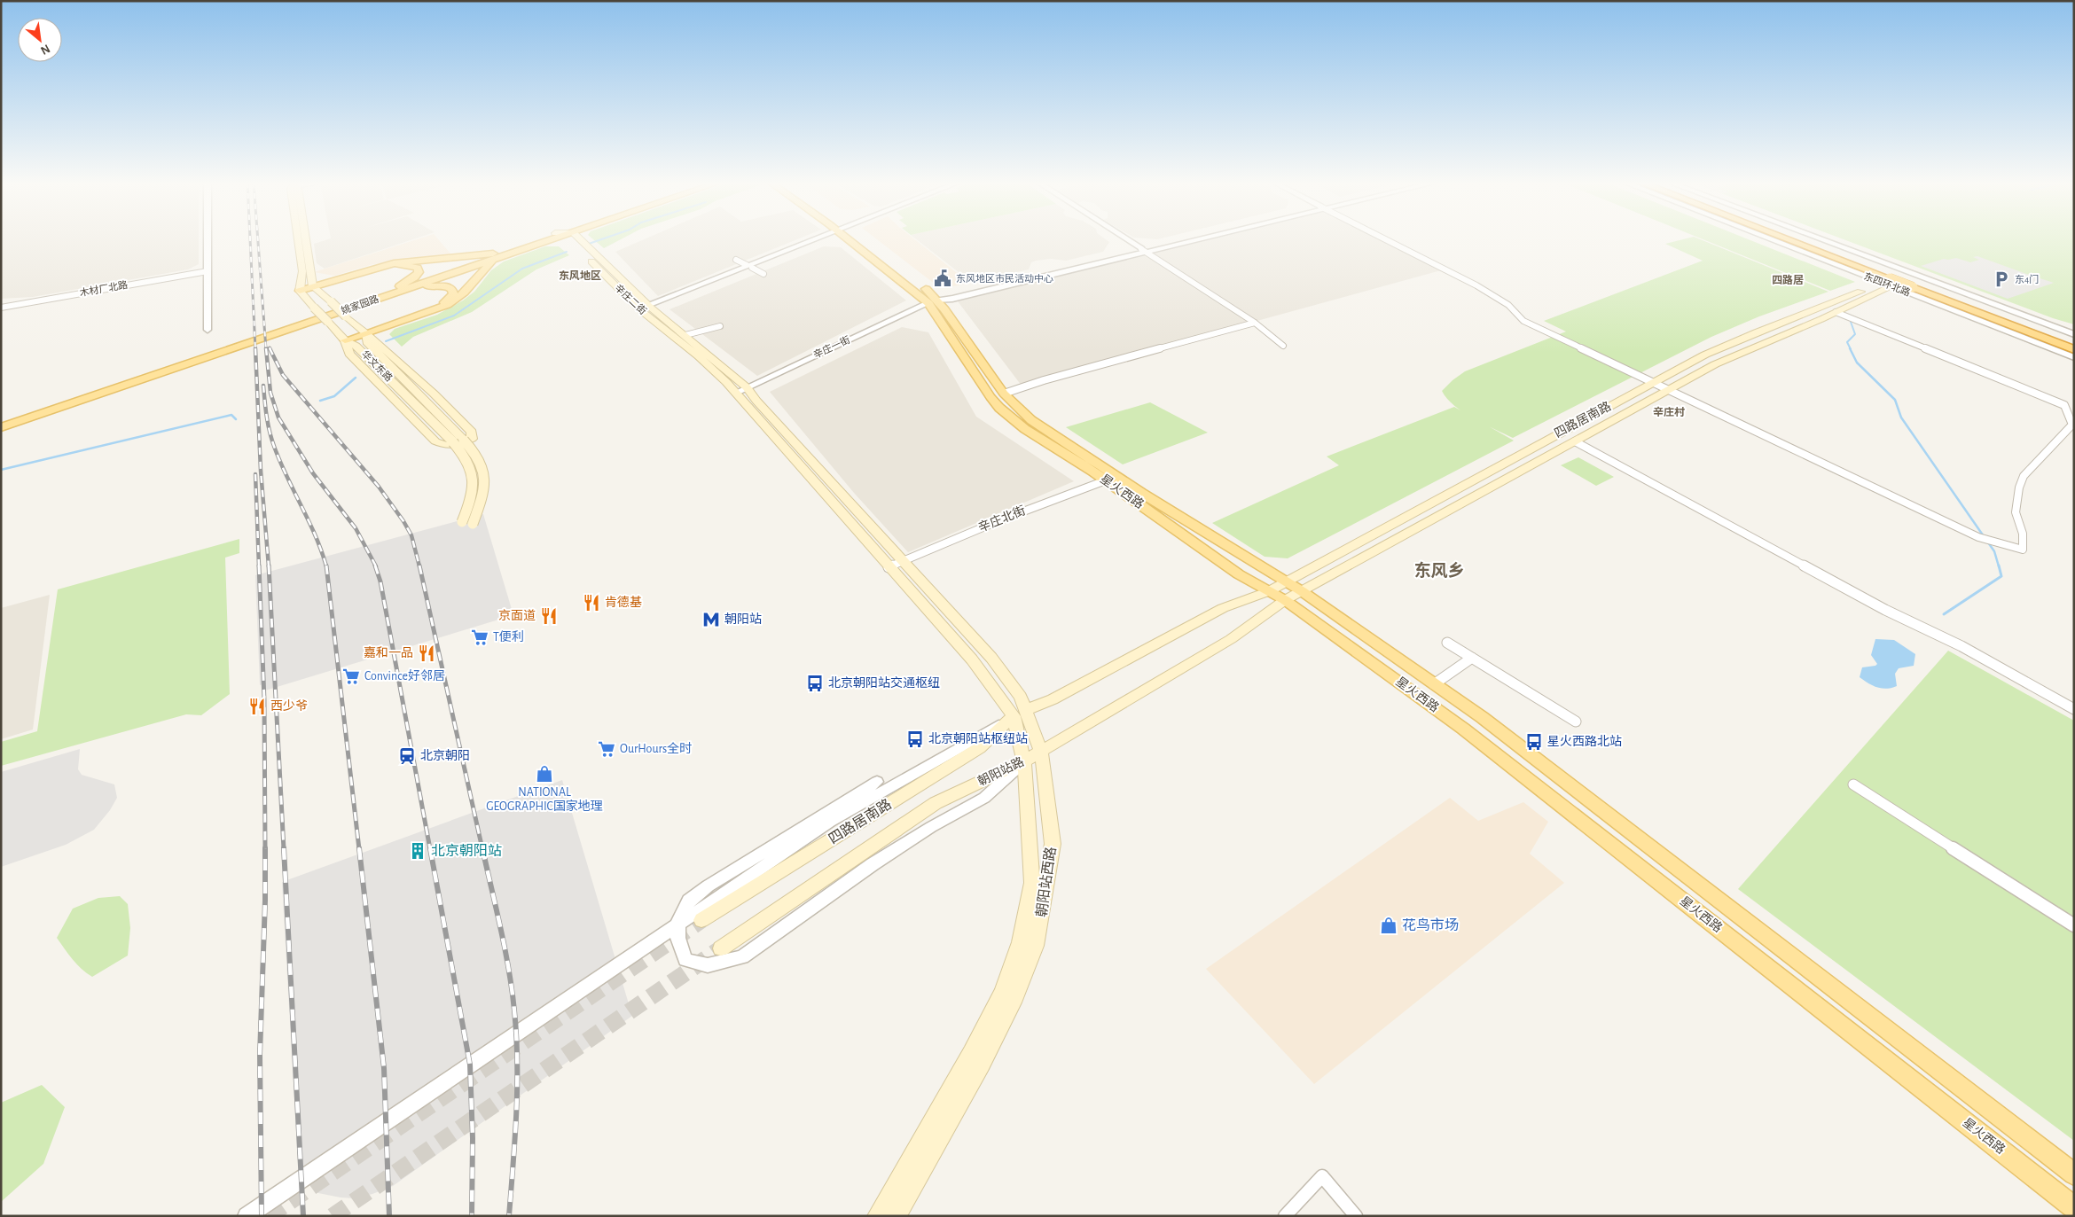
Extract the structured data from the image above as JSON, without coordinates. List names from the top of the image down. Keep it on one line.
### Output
{"streets":{"highway":["东四环北路"],"main road":["辛庄二街","姚家园路","华文东路","四路居南路","星火西路","朝阳站路","朝阳站西路"],"street":["木材厂北路","辛庄一街","辛庄北街"]},"crossings":[["东四环北路","四路居南路"],["东四环北路","朝阳站路"],["辛庄二街","辛庄一街"],["辛庄二街","辛庄北街"],["辛庄二街","朝阳站西路"],["辛庄一街","星火西路"],["四路居南路","星火西路"],["四路居南路","朝阳站路"],["四路居南路","朝阳站西路"],["星火西路","辛庄北街"],["星火西路","朝阳站路"],["辛庄北街","朝阳站西路"],["朝阳站路","朝阳站西路"]],"districts":["东风地区","四路居","辛庄村","东风乡"],"places":{"public building":["东风地区市民活动中心"],"parking":["东4门"],"restaurant":["肯德基","京面道","嘉和一品","西少爷"],"metro station":["朝阳站"],"supermarket":["T便利","Convince好邻居","OurHours全时"],"bus stop":["北京朝阳站交通枢纽","北京朝阳站枢纽站","星火西路北站"],"station":["北京朝阳"],"shop":["NATIONAL GEOGRAPHIC国家地理","花鸟市场"],"building":["北京朝阳站"]},"north":"bottom right"}
